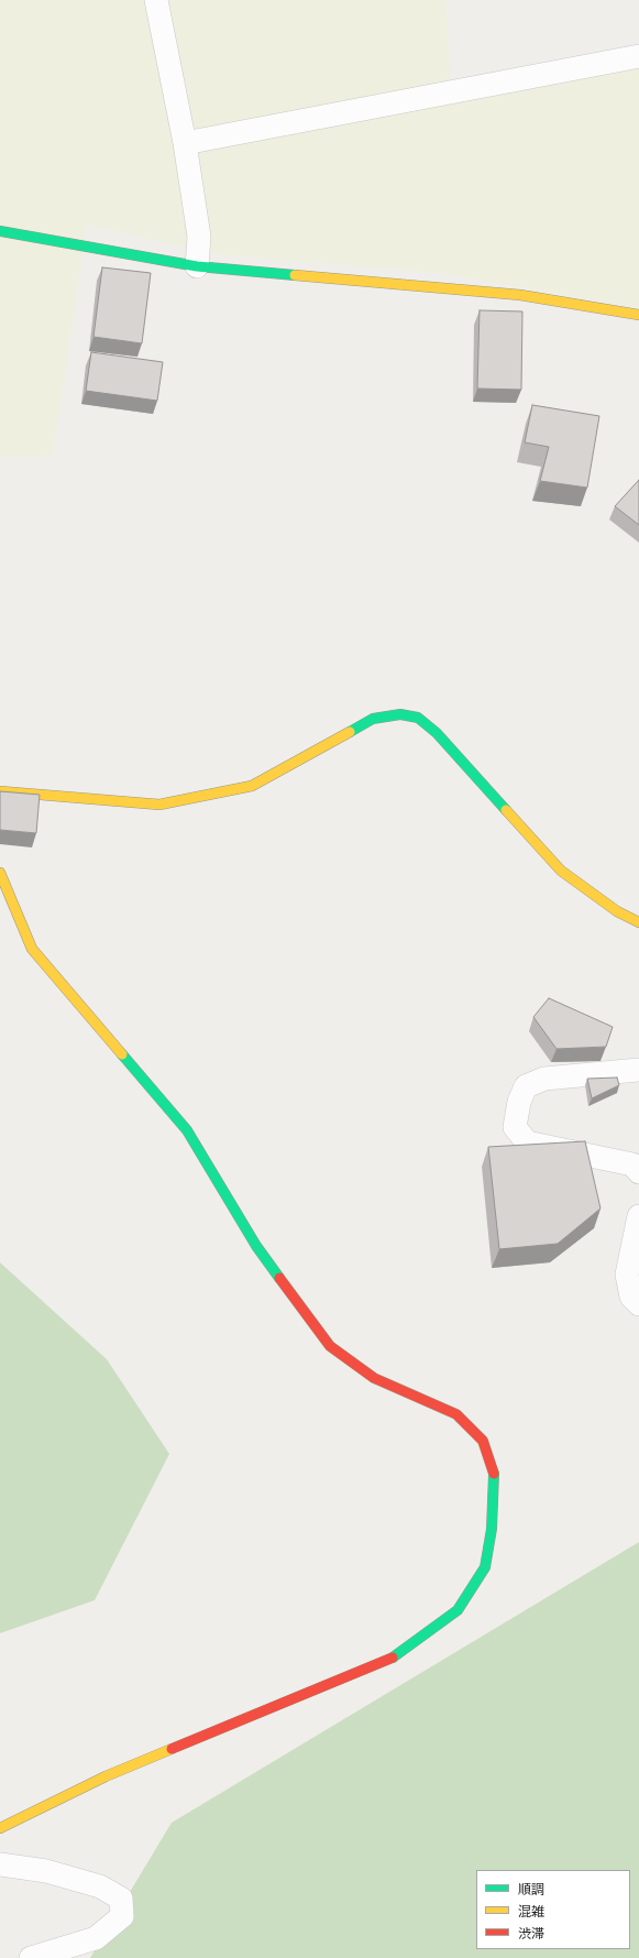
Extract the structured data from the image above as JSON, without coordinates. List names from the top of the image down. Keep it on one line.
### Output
{"legend":["順調","混雑","渋滞"]}
